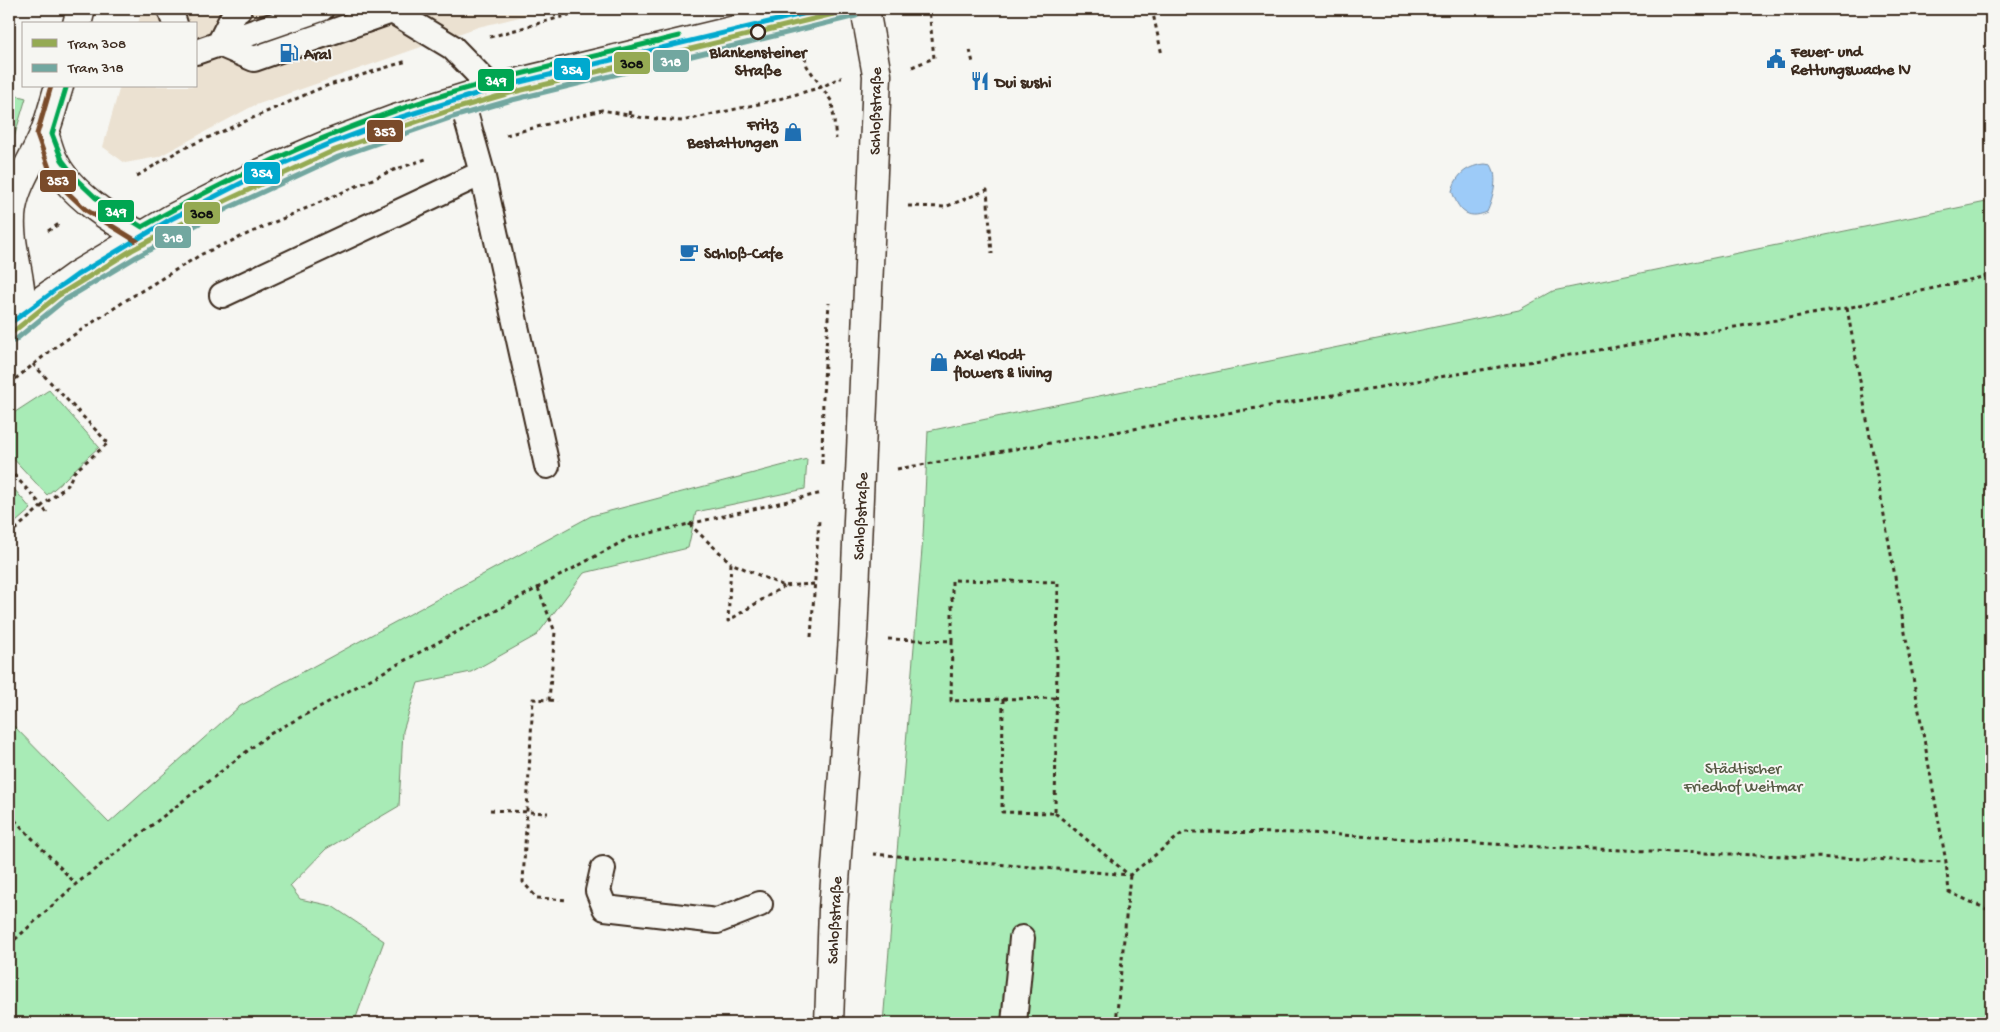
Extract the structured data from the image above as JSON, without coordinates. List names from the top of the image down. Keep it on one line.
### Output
{"streets":{"street":["Schloßstraße"]},"parks":["Städtischer Friedhof Weitmar"],"places":{"other":["Blankensteiner Straße"],"fuel station":["Aral"],"public building":["Feuer- und Rettungswache IV"],"restaurant":["Dui sushi"],"shop":["Fritz Bestattungen","Axel Klodt flowers & living"],"cafe":["Schloß-Cafe"]},"lines":["tram line 308","transit line 354","tram line 318","transit line 349","transit line 353"],"legend":["Tram 308","Tram 318"]}
